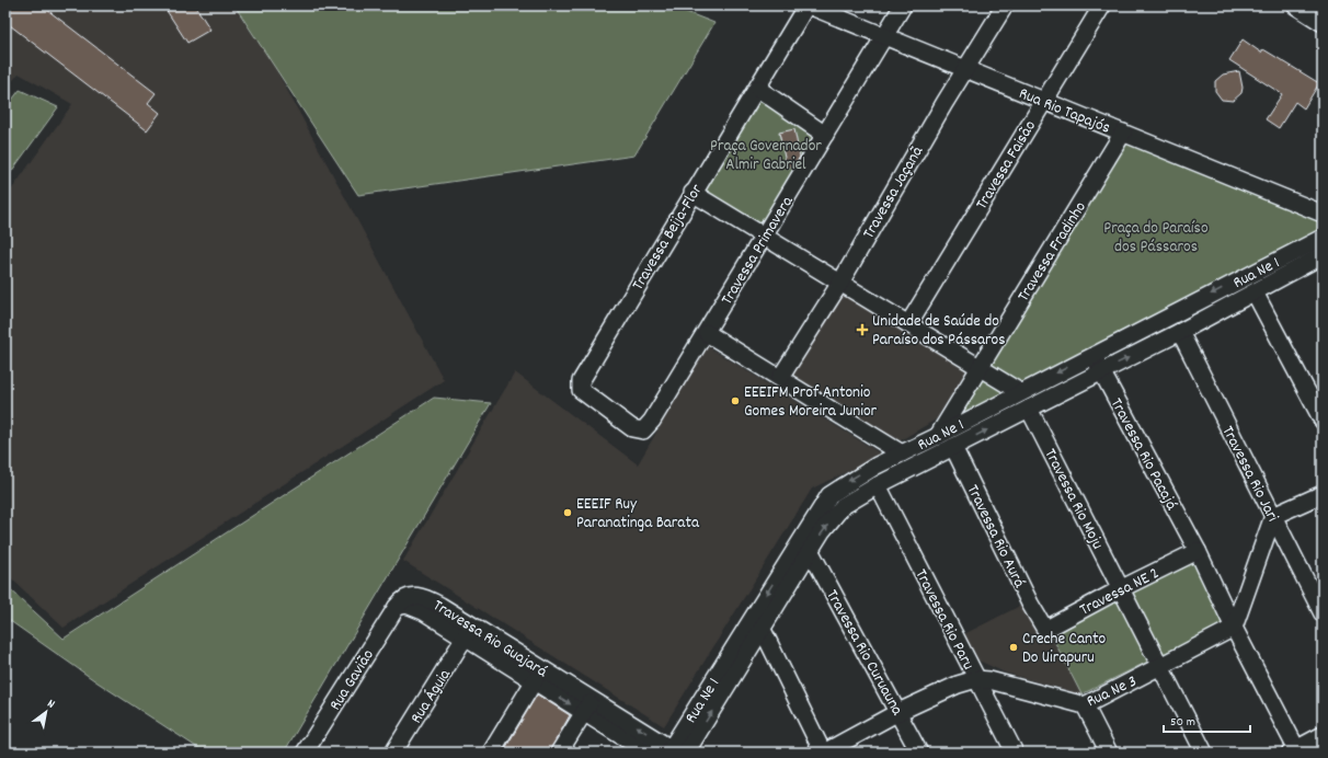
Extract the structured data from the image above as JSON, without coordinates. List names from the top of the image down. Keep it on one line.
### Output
{"streets":{"street":["Rua Rio Tapajós","Travessa Faisão","Travessa Jaçanã","Travessa Beija-Flor","Travessa Primavera","Travessa Fradinho","Rua Ne 1","Travessa Rio Pacajá","Travessa Rio Jari","Travessa Rio Moju","Travessa Rio Aurá","Travessa NE 2","Travessa Rio Paru","Travessa Rio Guajará","Travessa Rio Curuauna","Rua Gavião","Rua Ne 3","Rua Águia"]},"crossings":[["Rua Rio Tapajós","Travessa Faisão"],["Rua Rio Tapajós","Travessa Jaçanã"],["Rua Rio Tapajós","Travessa Beija-Flor"],["Rua Rio Tapajós","Travessa Primavera"],["Rua Rio Tapajós","Travessa Fradinho"],["Travessa Beija-Flor","Travessa Primavera"],["Travessa Fradinho","Rua Ne 1"],["Rua Ne 1","Travessa Rio Pacajá"],["Rua Ne 1","Travessa Rio Jari"],["Rua Ne 1","Travessa Rio Moju"],["Rua Ne 1","Travessa Rio Aurá"],["Rua Ne 1","Travessa Rio Paru"],["Rua Ne 1","Travessa Rio Guajará"],["Rua Ne 1","Travessa Rio Curuauna"],["Travessa Rio Pacajá","Travessa NE 2"],["Travessa Rio Pacajá","Rua Ne 3"],["Travessa Rio Moju","Travessa NE 2"],["Travessa Rio Moju","Rua Ne 3"],["Travessa Rio Aurá","Travessa NE 2"],["Travessa Rio Paru","Rua Ne 3"],["Travessa Rio Guajará","Rua Gavião"],["Travessa Rio Guajará","Rua Águia"],["Travessa Rio Curuauna","Rua Ne 3"]],"parks":["Praça Governador Almir Gabriel","Praça do Paraíso dos Pássaros"],"places":{"health":["Unidade de Saúde do Paraíso dos Pássaros"],"other":["EEEIFM Prof Antonio Gomes Moreira Junior","EEEIF Ruy Paranatinga Barata","Creche Canto Do Uirapuru"]},"scale_bar":"50 m","north":"top right"}
